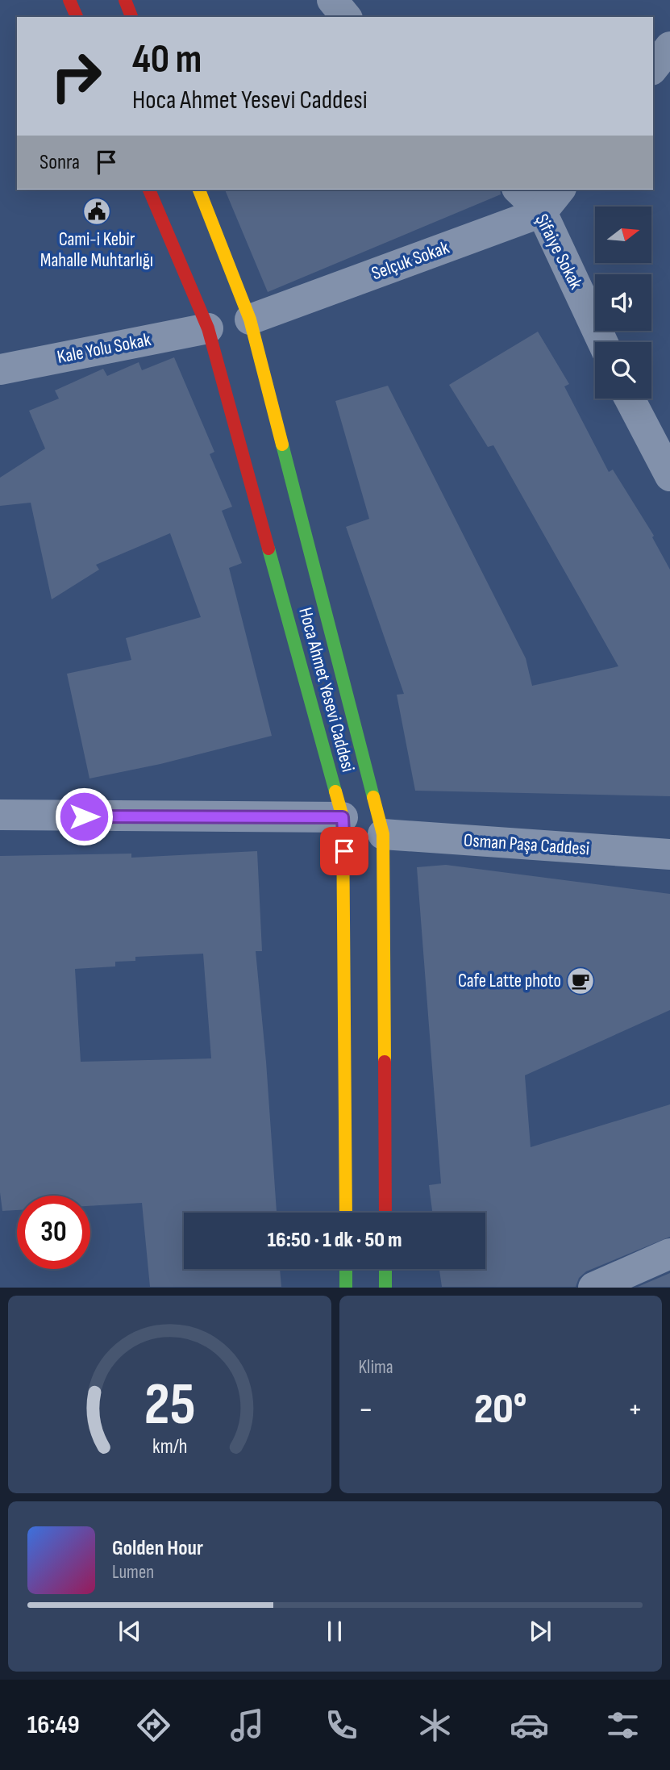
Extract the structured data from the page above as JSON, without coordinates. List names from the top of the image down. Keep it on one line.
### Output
{"streets":{"street":["Şifaiye Sokak","Selçuk Sokak","Kale Yolu Sokak","Hoca Ahmet Yesevi Caddesi","Osman Paşa Caddesi"]},"crossings":[["Şifaiye Sokak","Selçuk Sokak"],["Selçuk Sokak","Hoca Ahmet Yesevi Caddesi"],["Kale Yolu Sokak","Hoca Ahmet Yesevi Caddesi"],["Hoca Ahmet Yesevi Caddesi","Osman Paşa Caddesi"]],"places":{"public building":["Cami-i Kebir Mahalle Muhtarlığı"],"cafe":["Cafe Latte photo"]},"north":"right","page":{"turn":["40 m","Hoca Ahmet Yesevi Caddesi"],"then":"Sonra","limit":"30","trip":"16:50 · 1 dk · 50 m","tile":"Klima","heat":["−","20°","+"],"song":["Golden Hour","Lumen"],"tabs":"16:49","gauge":["25","km/h"]}}
